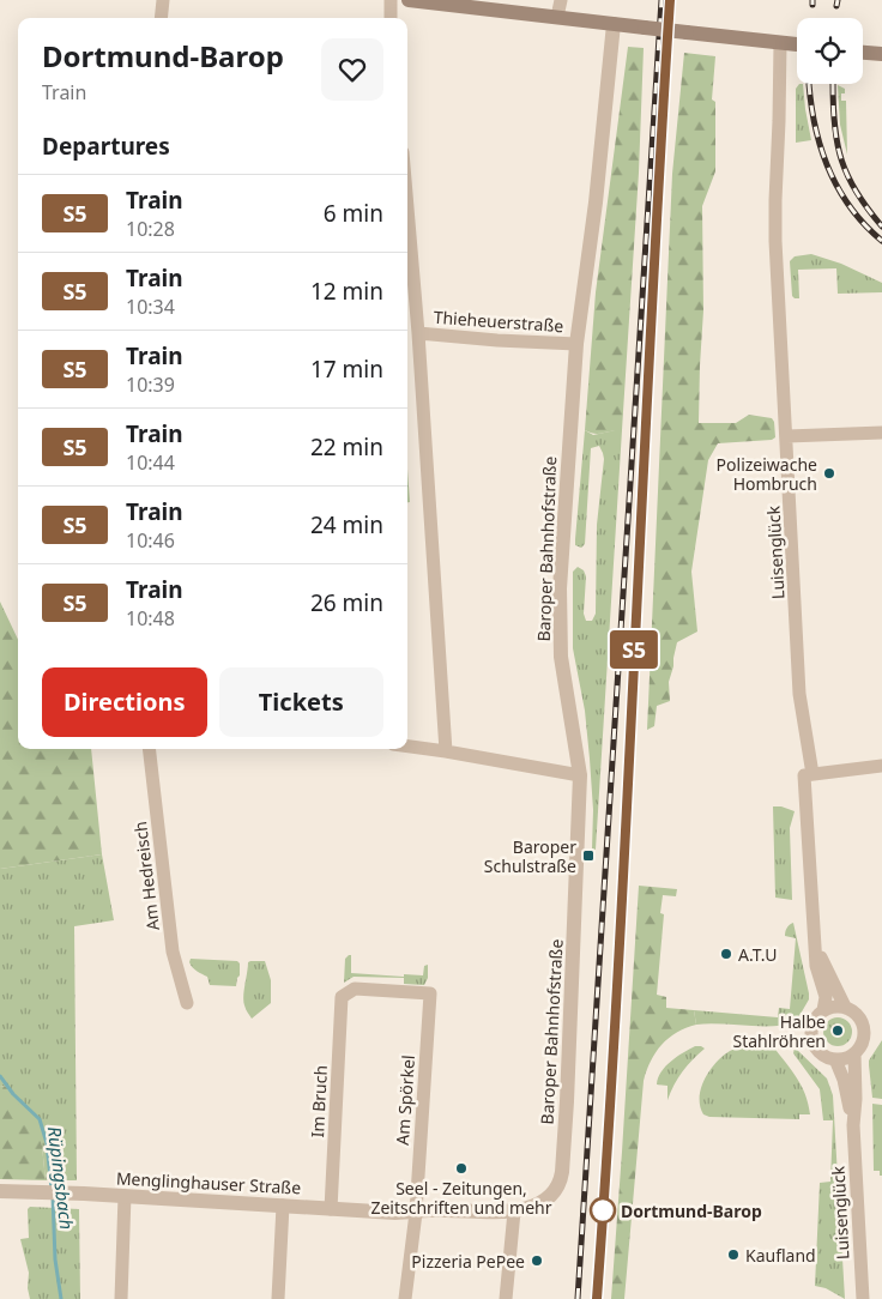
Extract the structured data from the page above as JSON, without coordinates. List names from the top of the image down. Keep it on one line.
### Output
{"streets":{"street":["Thieheuerstraße","Baroper Bahnhofstraße","Luisenglück","Am Hedreisch","Am Spörkel","Im Bruch","Menglinghauser Straße"]},"crossings":[["Thieheuerstraße","Baroper Bahnhofstraße"],["Baroper Bahnhofstraße","Menglinghauser Straße"],["Am Spörkel","Im Bruch"],["Am Spörkel","Menglinghauser Straße"],["Im Bruch","Menglinghauser Straße"]],"water":["Rüpingsbach"],"places":{"other":["Polizeiwache Hombruch","A.T.U","Halbe Stahlröhren","Seel - Zeitungen, Zeitschriften und mehr","Dortmund-Barop","Kaufland","Pizzeria PePee"],"transit":["Baroper Schulstraße"]},"page":{"on_map":"S5","heading":[["Dortmund-Barop","Train"],"Departures"],"list":[{"mark":"S5","name":"Train","note":"10:28","value":"6 min"},{"mark":"S5","name":"Train","note":"10:34","value":"12 min"},{"mark":"S5","name":"Train","note":"10:39","value":"17 min"},{"mark":"S5","name":"Train","note":"10:44","value":"22 min"},{"mark":"S5","name":"Train","note":"10:46","value":"24 min"},{"mark":"S5","name":"Train","note":"10:48","value":"26 min"}],"buttons":["Directions","Tickets"]}}
